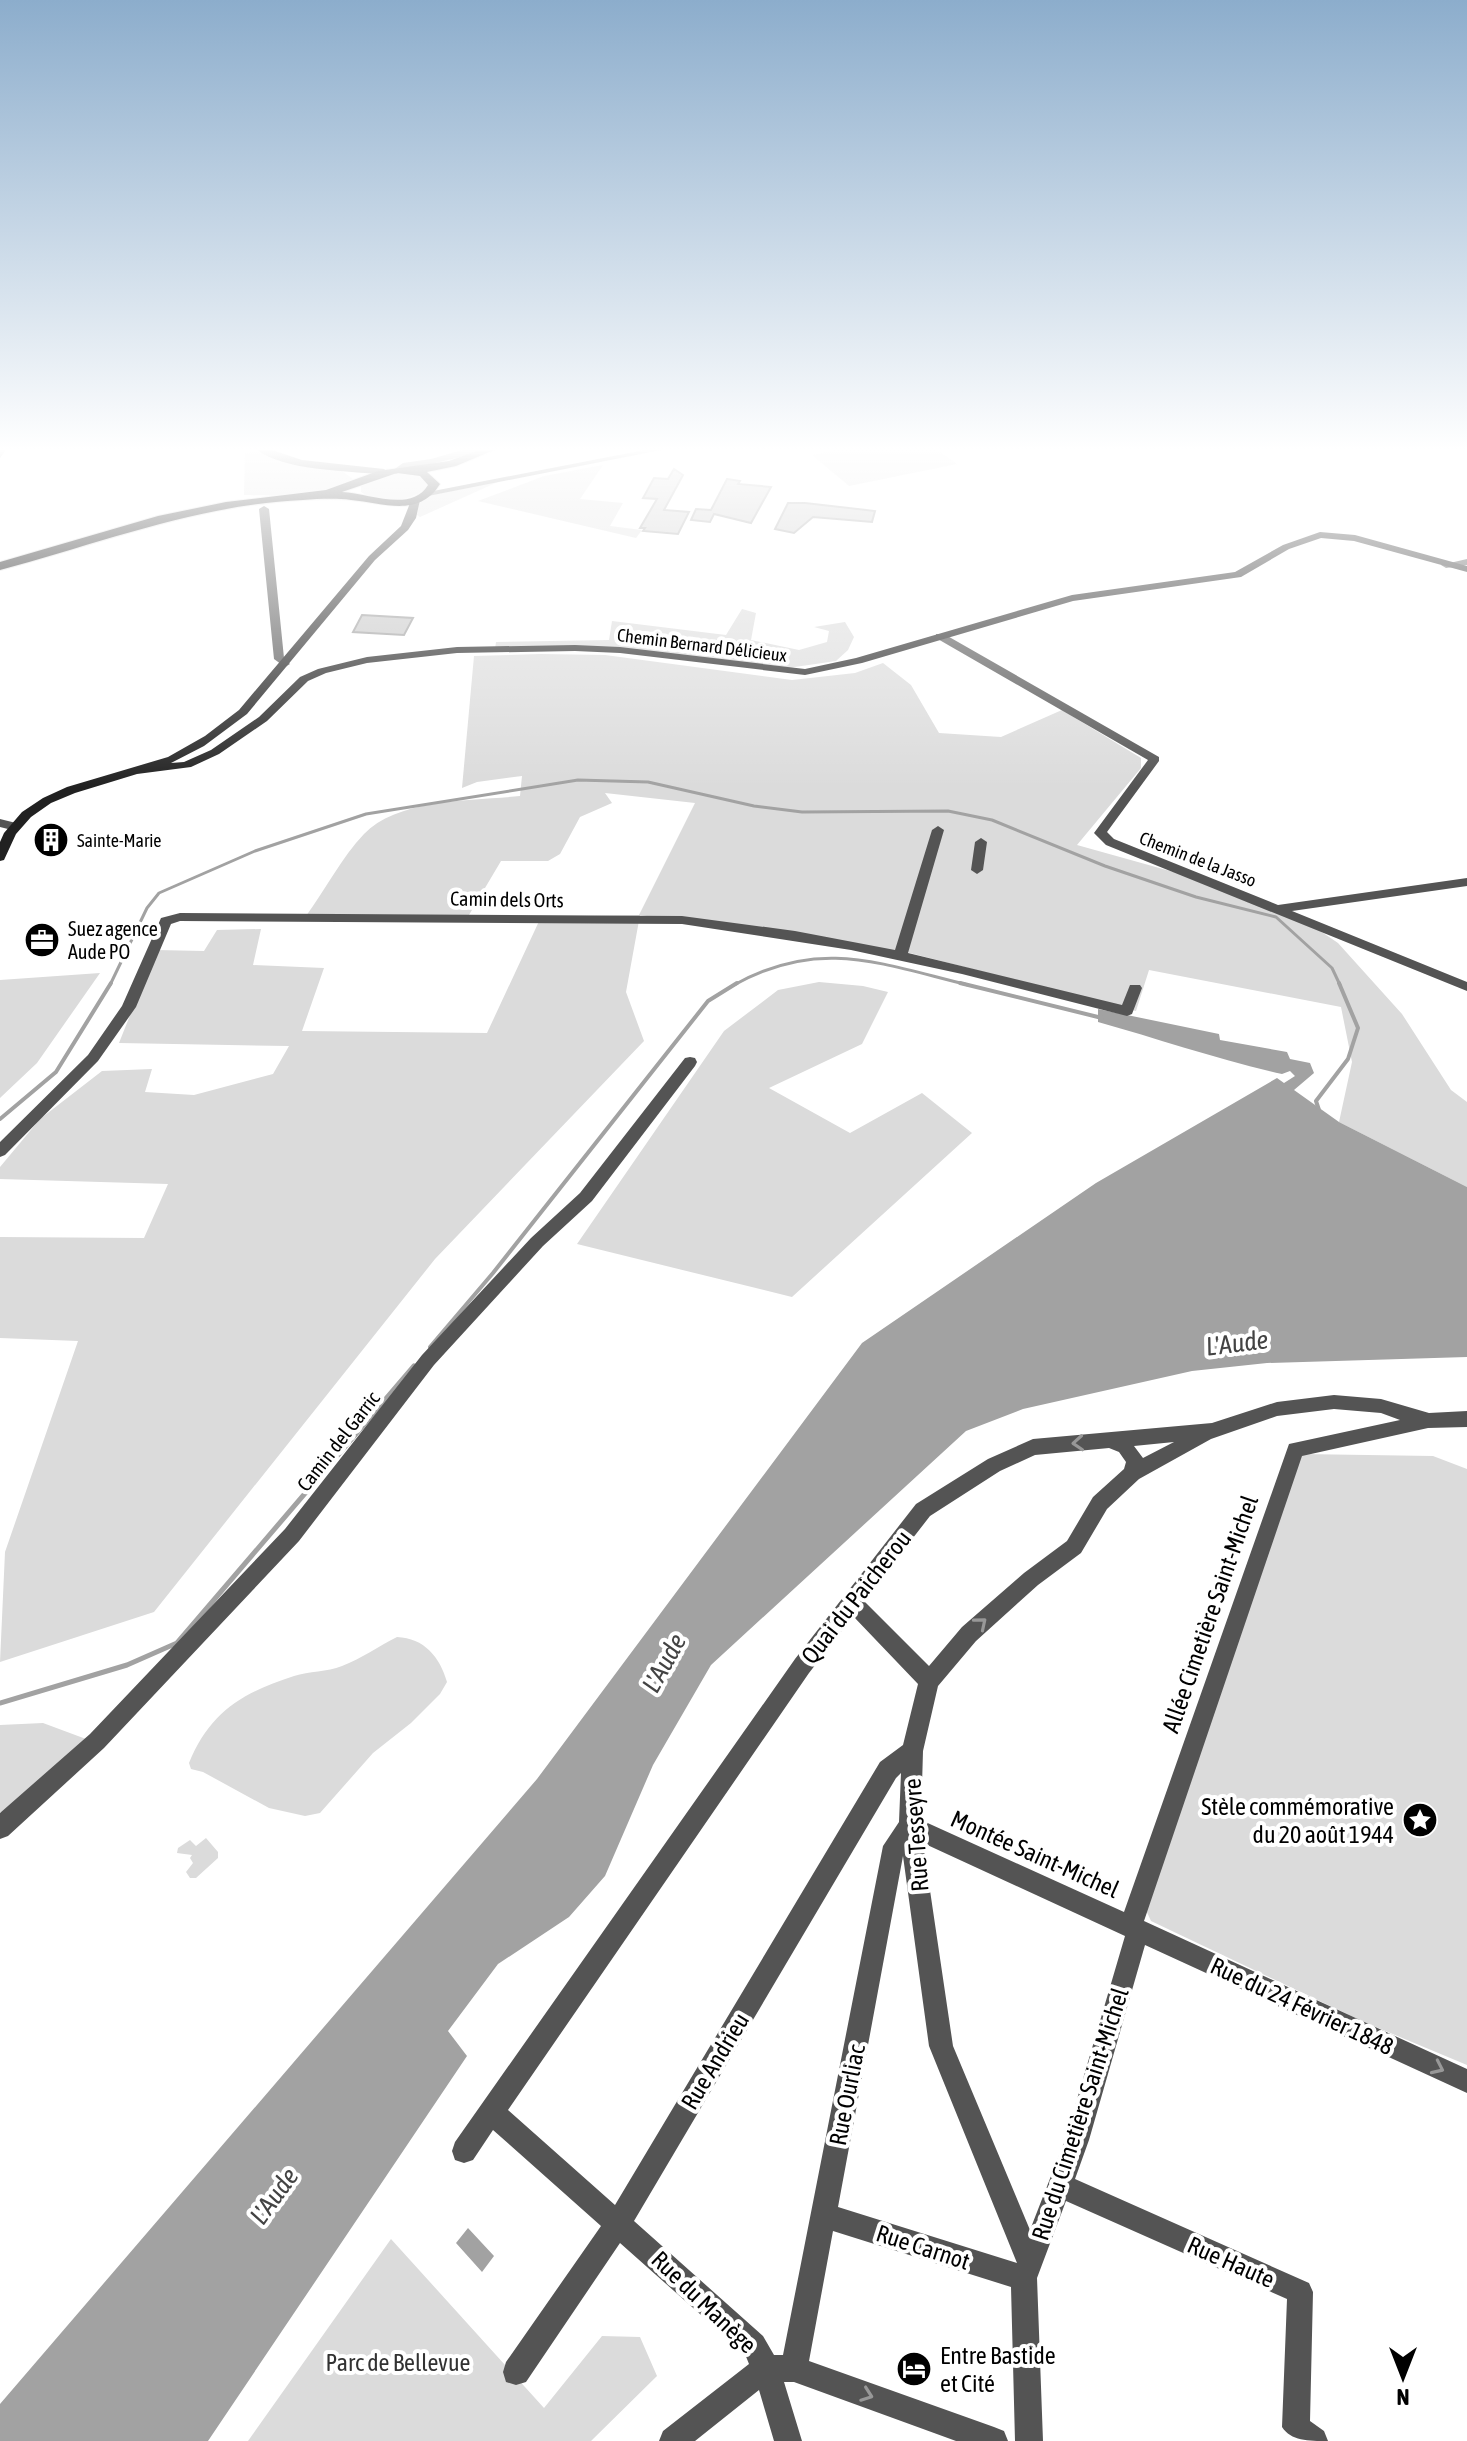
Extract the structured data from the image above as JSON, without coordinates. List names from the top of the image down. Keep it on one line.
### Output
{"streets":{"street":["Chemin Bernard Délicieux","Chemin de la Jasso","Camin dels Orts","Camin del Garric","Quai du Paicherou","Allée Cimetière Saint-Michel","Rue Tesseyre","Montée Saint-Michel","Rue du 24 Février 1848","Rue Andrieu","Rue Ourliac","Rue du Cimetière Saint-Michel","Rue Carnot","Rue Haute","Rue du Manège"]},"crossings":[["Chemin Bernard Délicieux","Chemin de la Jasso"],["Quai du Paicherou","Allée Cimetière Saint-Michel"],["Quai du Paicherou","Rue Tesseyre"],["Quai du Paicherou","Rue du Manège"],["Allée Cimetière Saint-Michel","Montée Saint-Michel"],["Allée Cimetière Saint-Michel","Rue du 24 Février 1848"],["Allée Cimetière Saint-Michel","Rue du Cimetière Saint-Michel"],["Rue Tesseyre","Montée Saint-Michel"],["Rue Tesseyre","Rue Andrieu"],["Rue Tesseyre","Rue Ourliac"],["Rue Tesseyre","Rue du Cimetière Saint-Michel"],["Rue Tesseyre","Rue Carnot"],["Montée Saint-Michel","Rue du 24 Février 1848"],["Montée Saint-Michel","Rue Ourliac"],["Montée Saint-Michel","Rue du Cimetière Saint-Michel"],["Rue du 24 Février 1848","Rue du Cimetière Saint-Michel"],["Rue Andrieu","Rue du Manège"],["Rue Ourliac","Rue Carnot"],["Rue Ourliac","Rue du Manège"],["Rue du Cimetière Saint-Michel","Rue Carnot"],["Rue du Cimetière Saint-Michel","Rue Haute"]],"one_way":["Rue du 24 Février 1848"],"water":["L'Aude"],"parks":["Parc de Bellevue"],"places":{"building":["Sainte-Marie"],"office":["Suez agence Aude PO"],"place":["Stèle commémorative du 20 août 1944"],"hotel":["Entre Bastide et Cité"]},"north":"bottom"}
